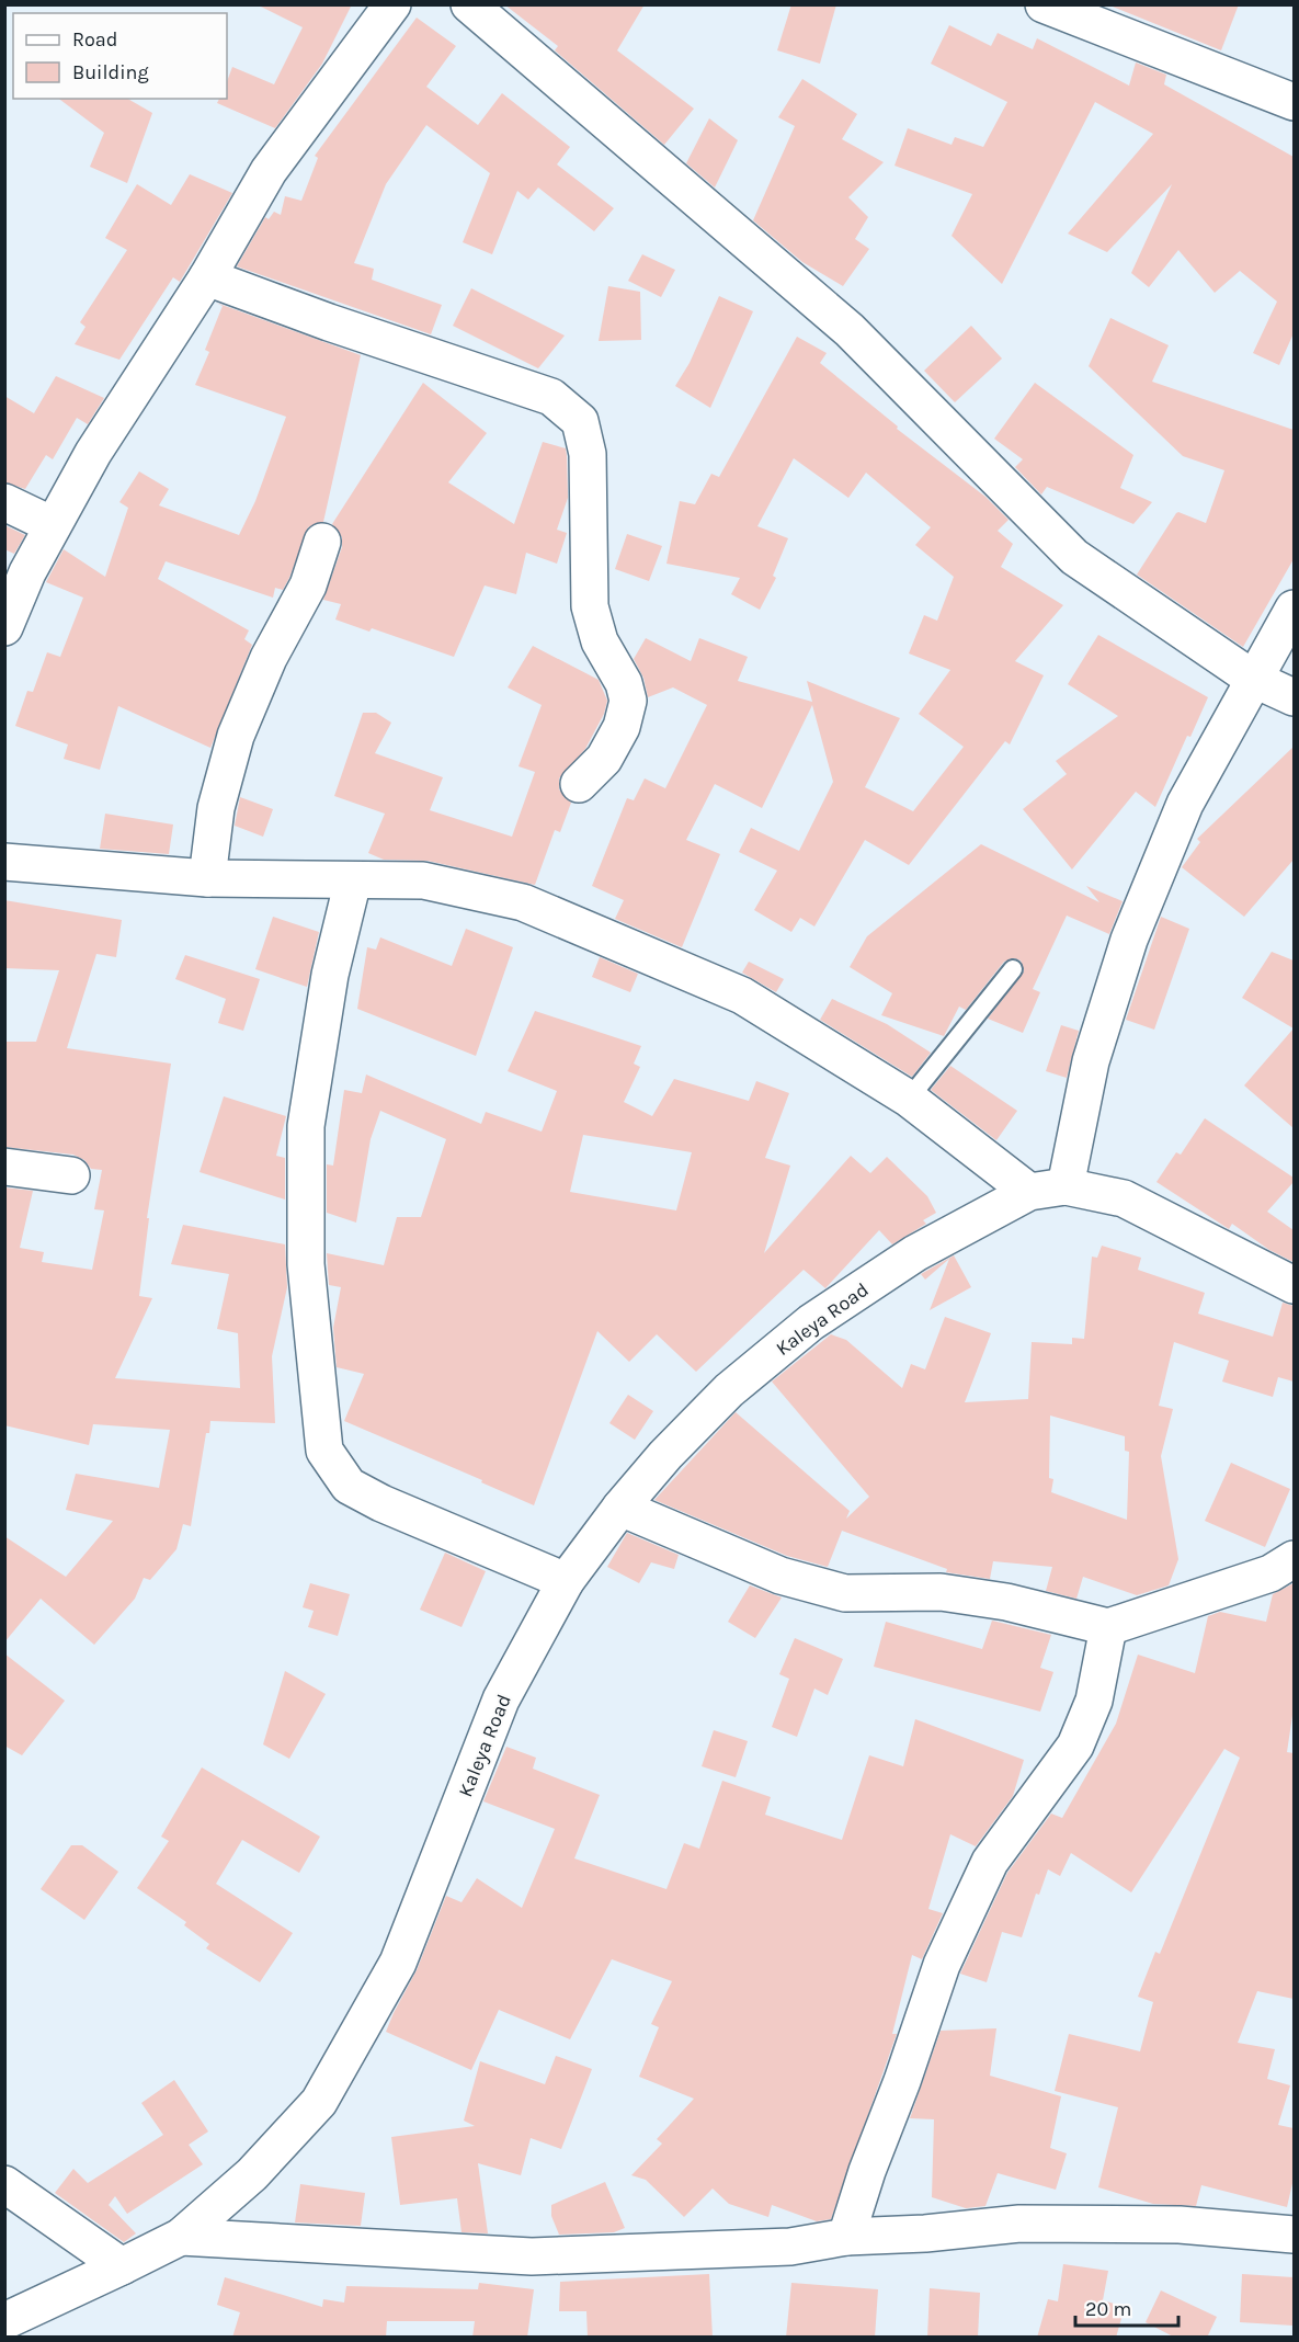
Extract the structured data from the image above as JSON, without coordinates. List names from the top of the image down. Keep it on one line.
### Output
{"streets":{"street":["Kaleya Road"]},"legend":["Road","Building"],"scale_bar":"20 m"}
